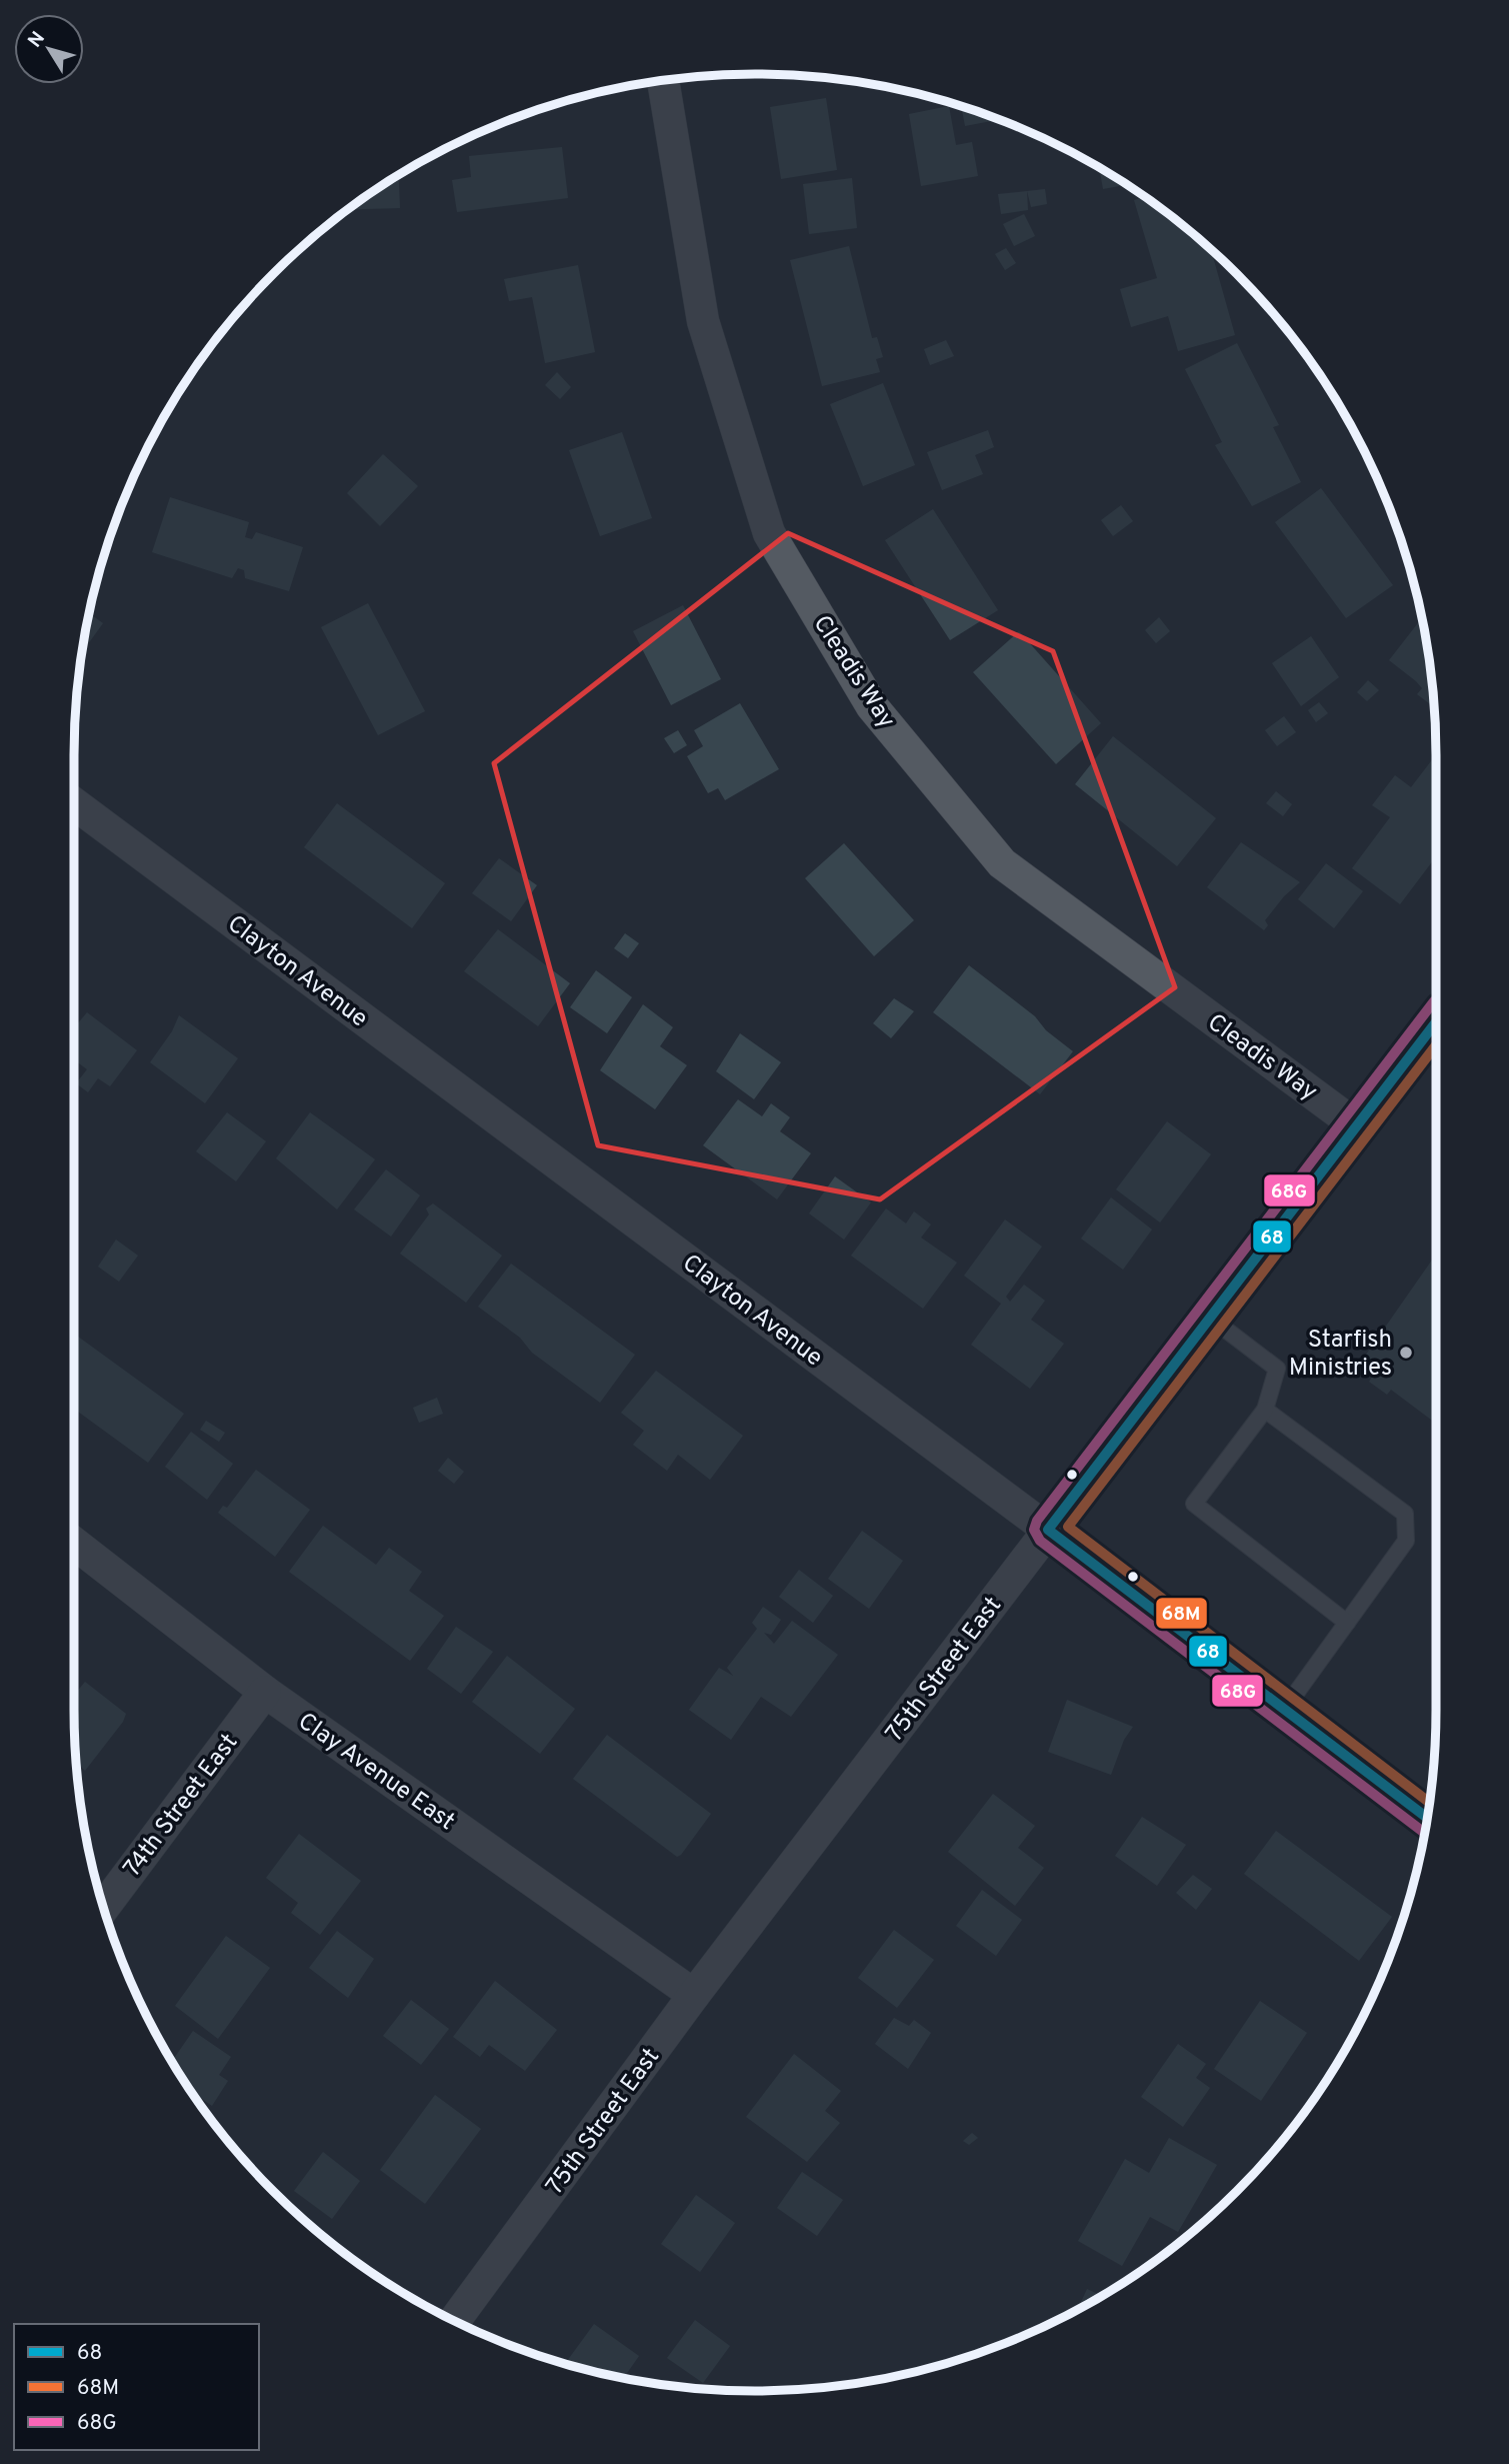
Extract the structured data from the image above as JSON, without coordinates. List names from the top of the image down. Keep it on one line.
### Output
{"streets":{"street":["Cleadis Way","Clayton Avenue","75th Street East","Clay Avenue East","74th Street East"]},"crossings":[["Cleadis Way","75th Street East"],["Clayton Avenue","75th Street East"],["75th Street East","Clay Avenue East"],["Clay Avenue East","74th Street East"]],"places":["Starfish Ministries"],"lines":["transit line 68G","transit line 68","transit line 68M"],"legend":["68","68M","68G"],"north":"top left"}
